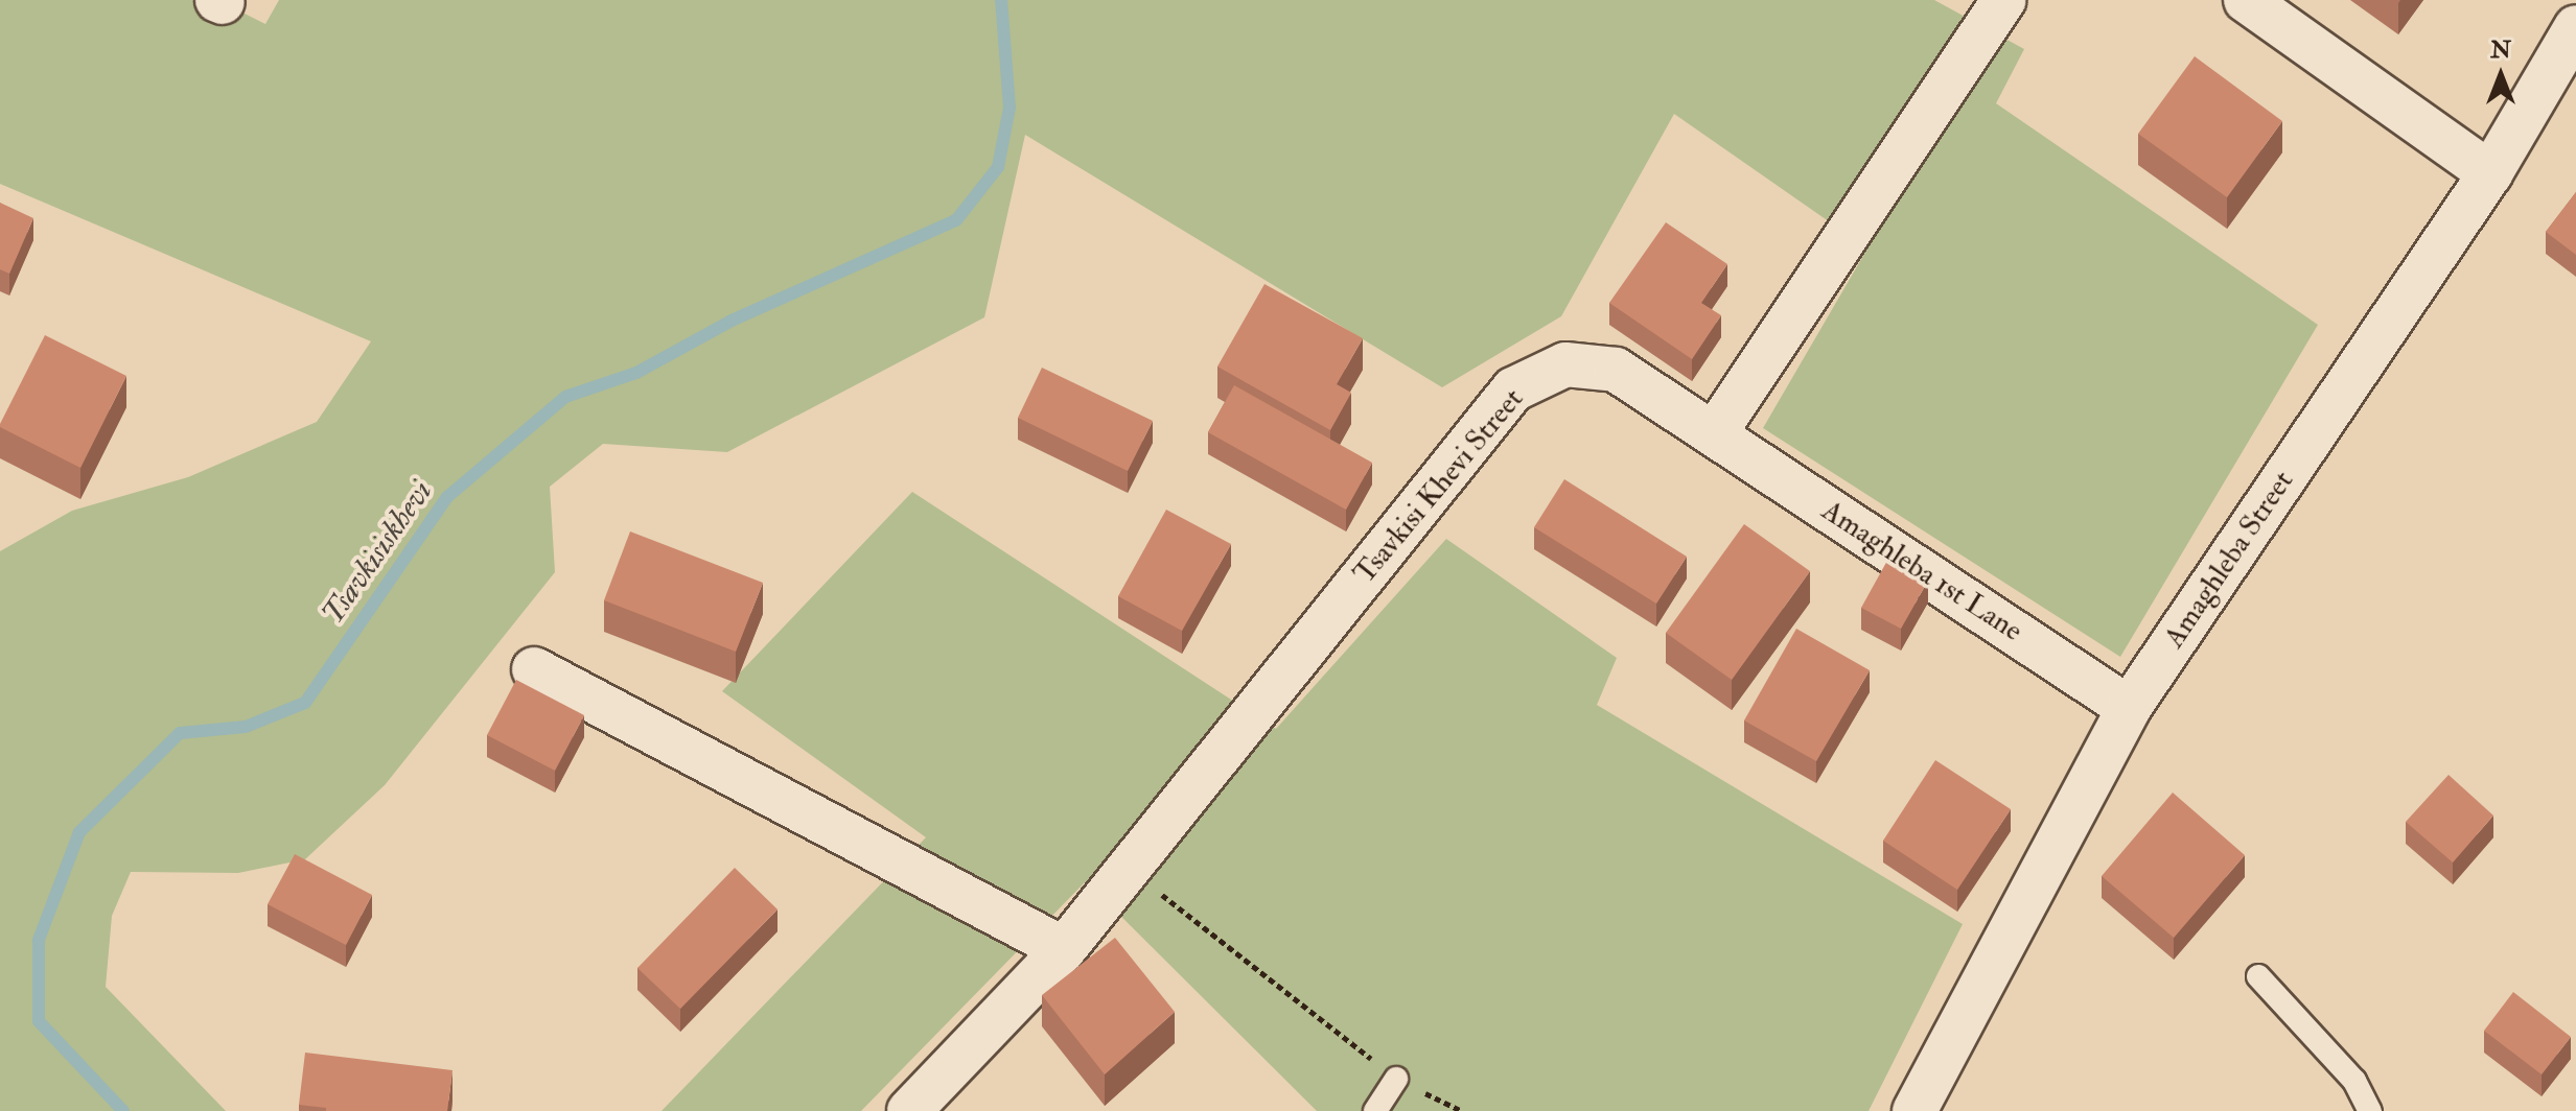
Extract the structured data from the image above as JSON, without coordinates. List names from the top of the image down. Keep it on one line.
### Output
{"streets":{"street":["Tsavkisi Khevi Street","Amaghleba Street","Amaghleba 1st Lane"]},"crossings":[["Tsavkisi Khevi Street","Amaghleba 1st Lane"],["Amaghleba Street","Amaghleba 1st Lane"]],"water":["Tsavkisiskhevi"],"north":"top"}
